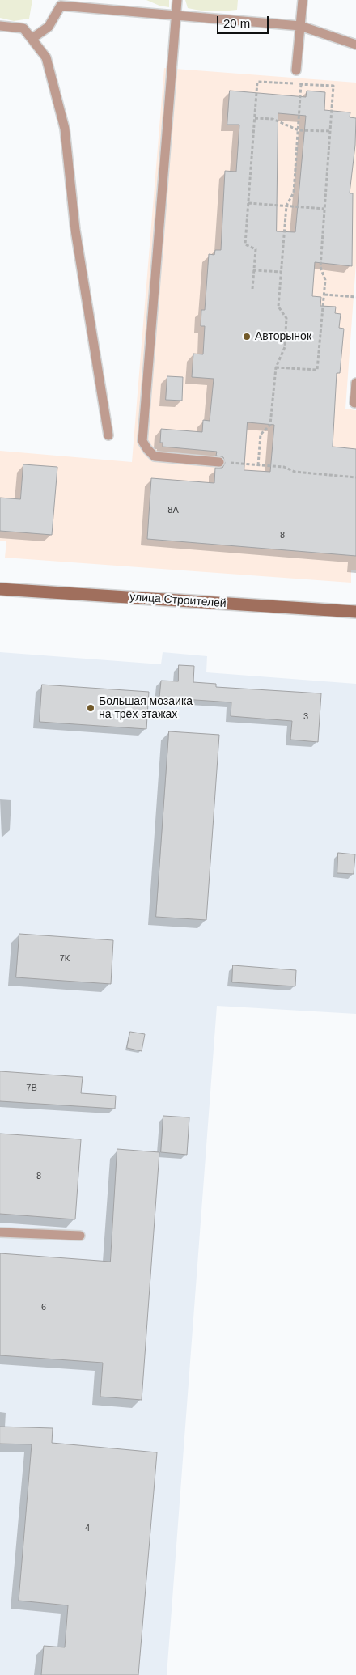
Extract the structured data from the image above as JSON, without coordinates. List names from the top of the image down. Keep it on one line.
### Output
{"streets":{"street":["улица Строителей"]},"places":["Авторынок","Большая мозаика на трёх этажах"],"house_numbers":["8А","8","3","7К","7В","8","6","4"],"scale_bar":"20 m"}
